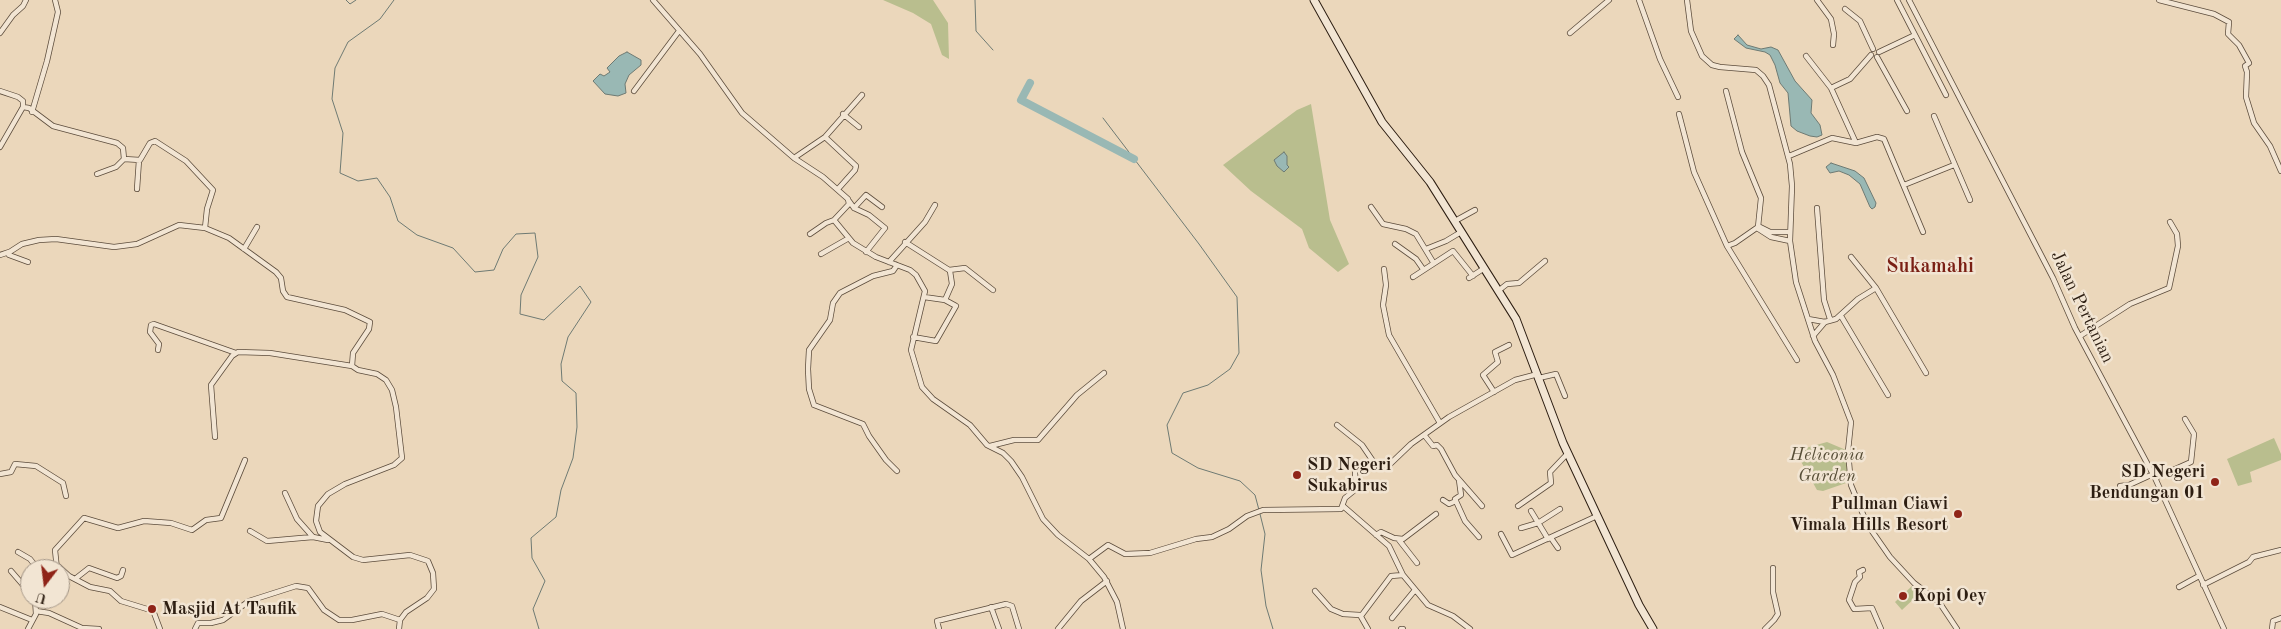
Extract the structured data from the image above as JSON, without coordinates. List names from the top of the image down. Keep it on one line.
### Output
{"streets":{"street":["Jalan Pertanian"]},"districts":["Sukamahi"],"parks":["Heliconia Garden"],"places":["SD Negeri Sukabirus","SD Negeri Bendungan 01","Pullman Ciawi Vimala Hills Resort","Kopi Oey","Masjid At Taufik"],"north":"bottom"}
